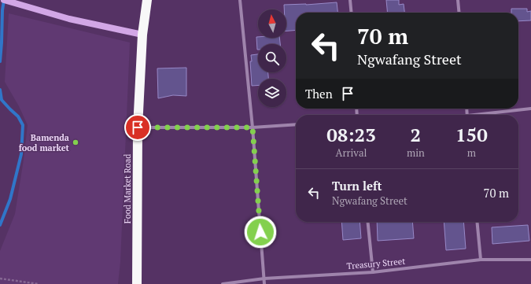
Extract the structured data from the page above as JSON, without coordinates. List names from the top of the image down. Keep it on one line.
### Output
{"streets":{"highway":["Food Market Road"],"street":["Treasury Street"]},"places":["Bamenda food market"],"north":"top","page":{"turn":["70 m","Ngwafang Street"],"then":"Then","eta":["08:23","Arrival","2","min","150","m"],"list":[{"name":"Turn left","note":"Ngwafang Street","value":"70 m"}]}}
